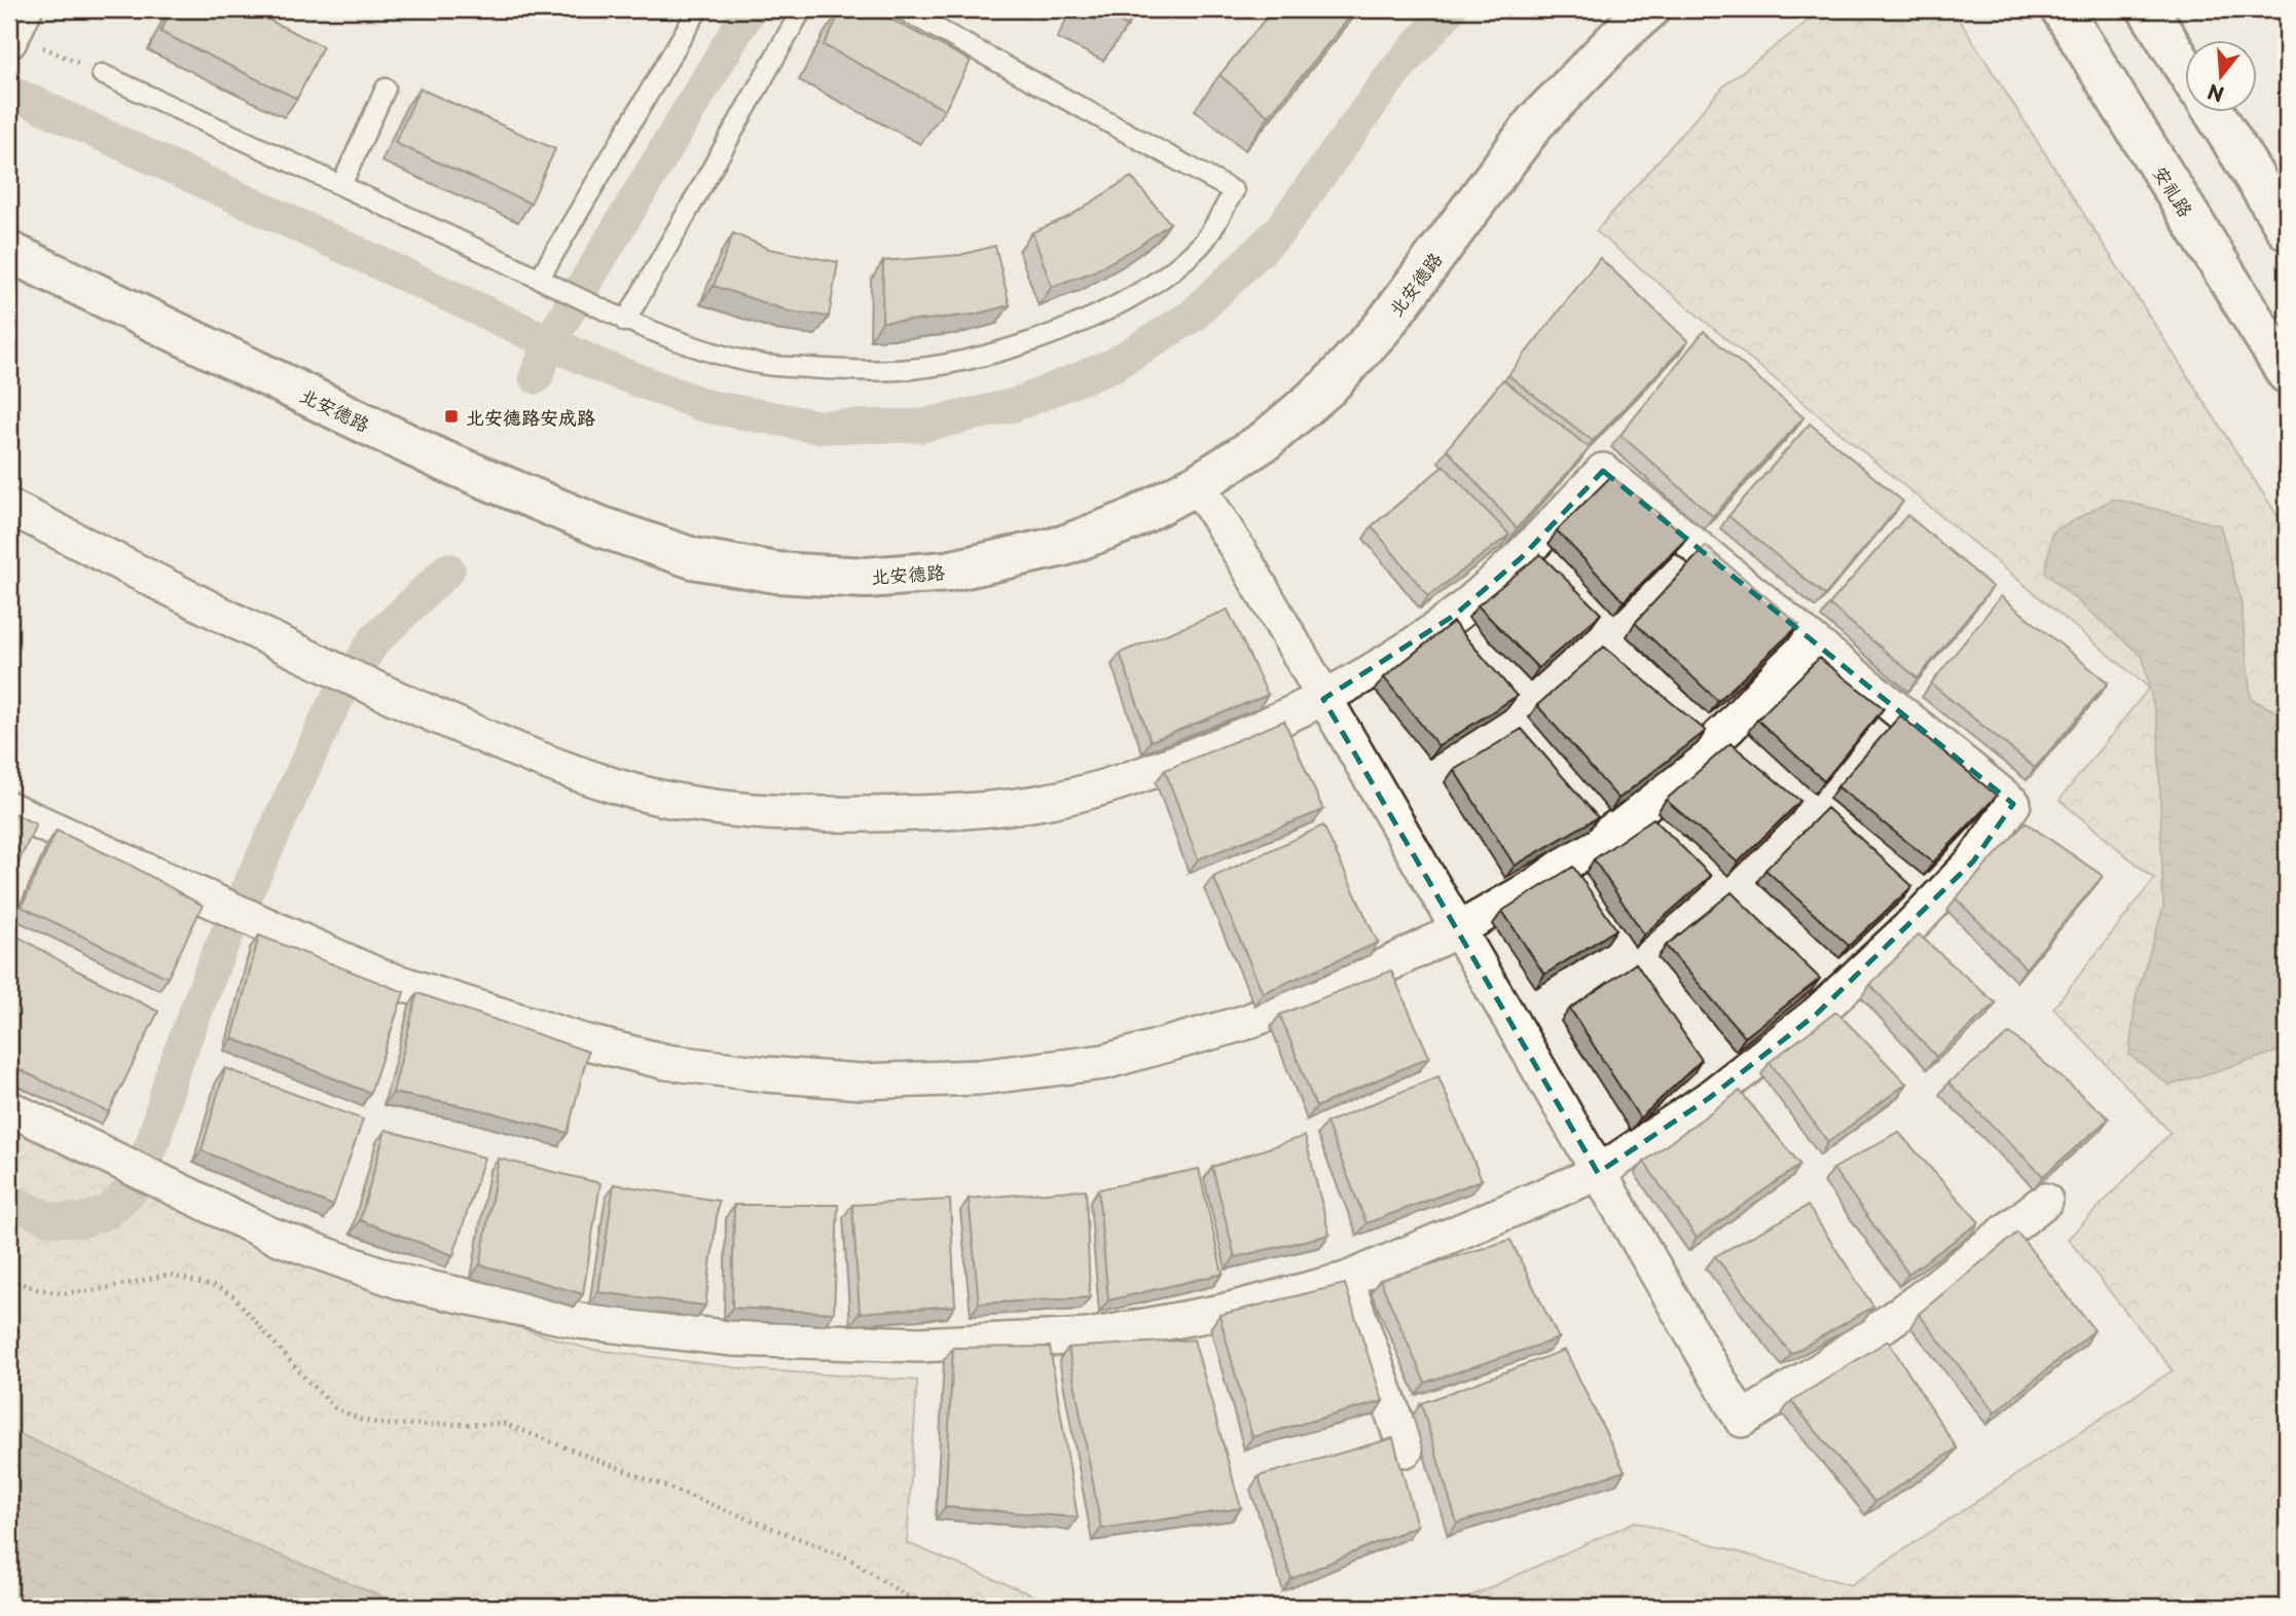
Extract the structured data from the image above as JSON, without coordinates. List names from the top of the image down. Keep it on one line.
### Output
{"streets":{"street":["安礼路","北安德路"]},"places":{"transit":["北安德路安成路"]},"north":"bottom"}
